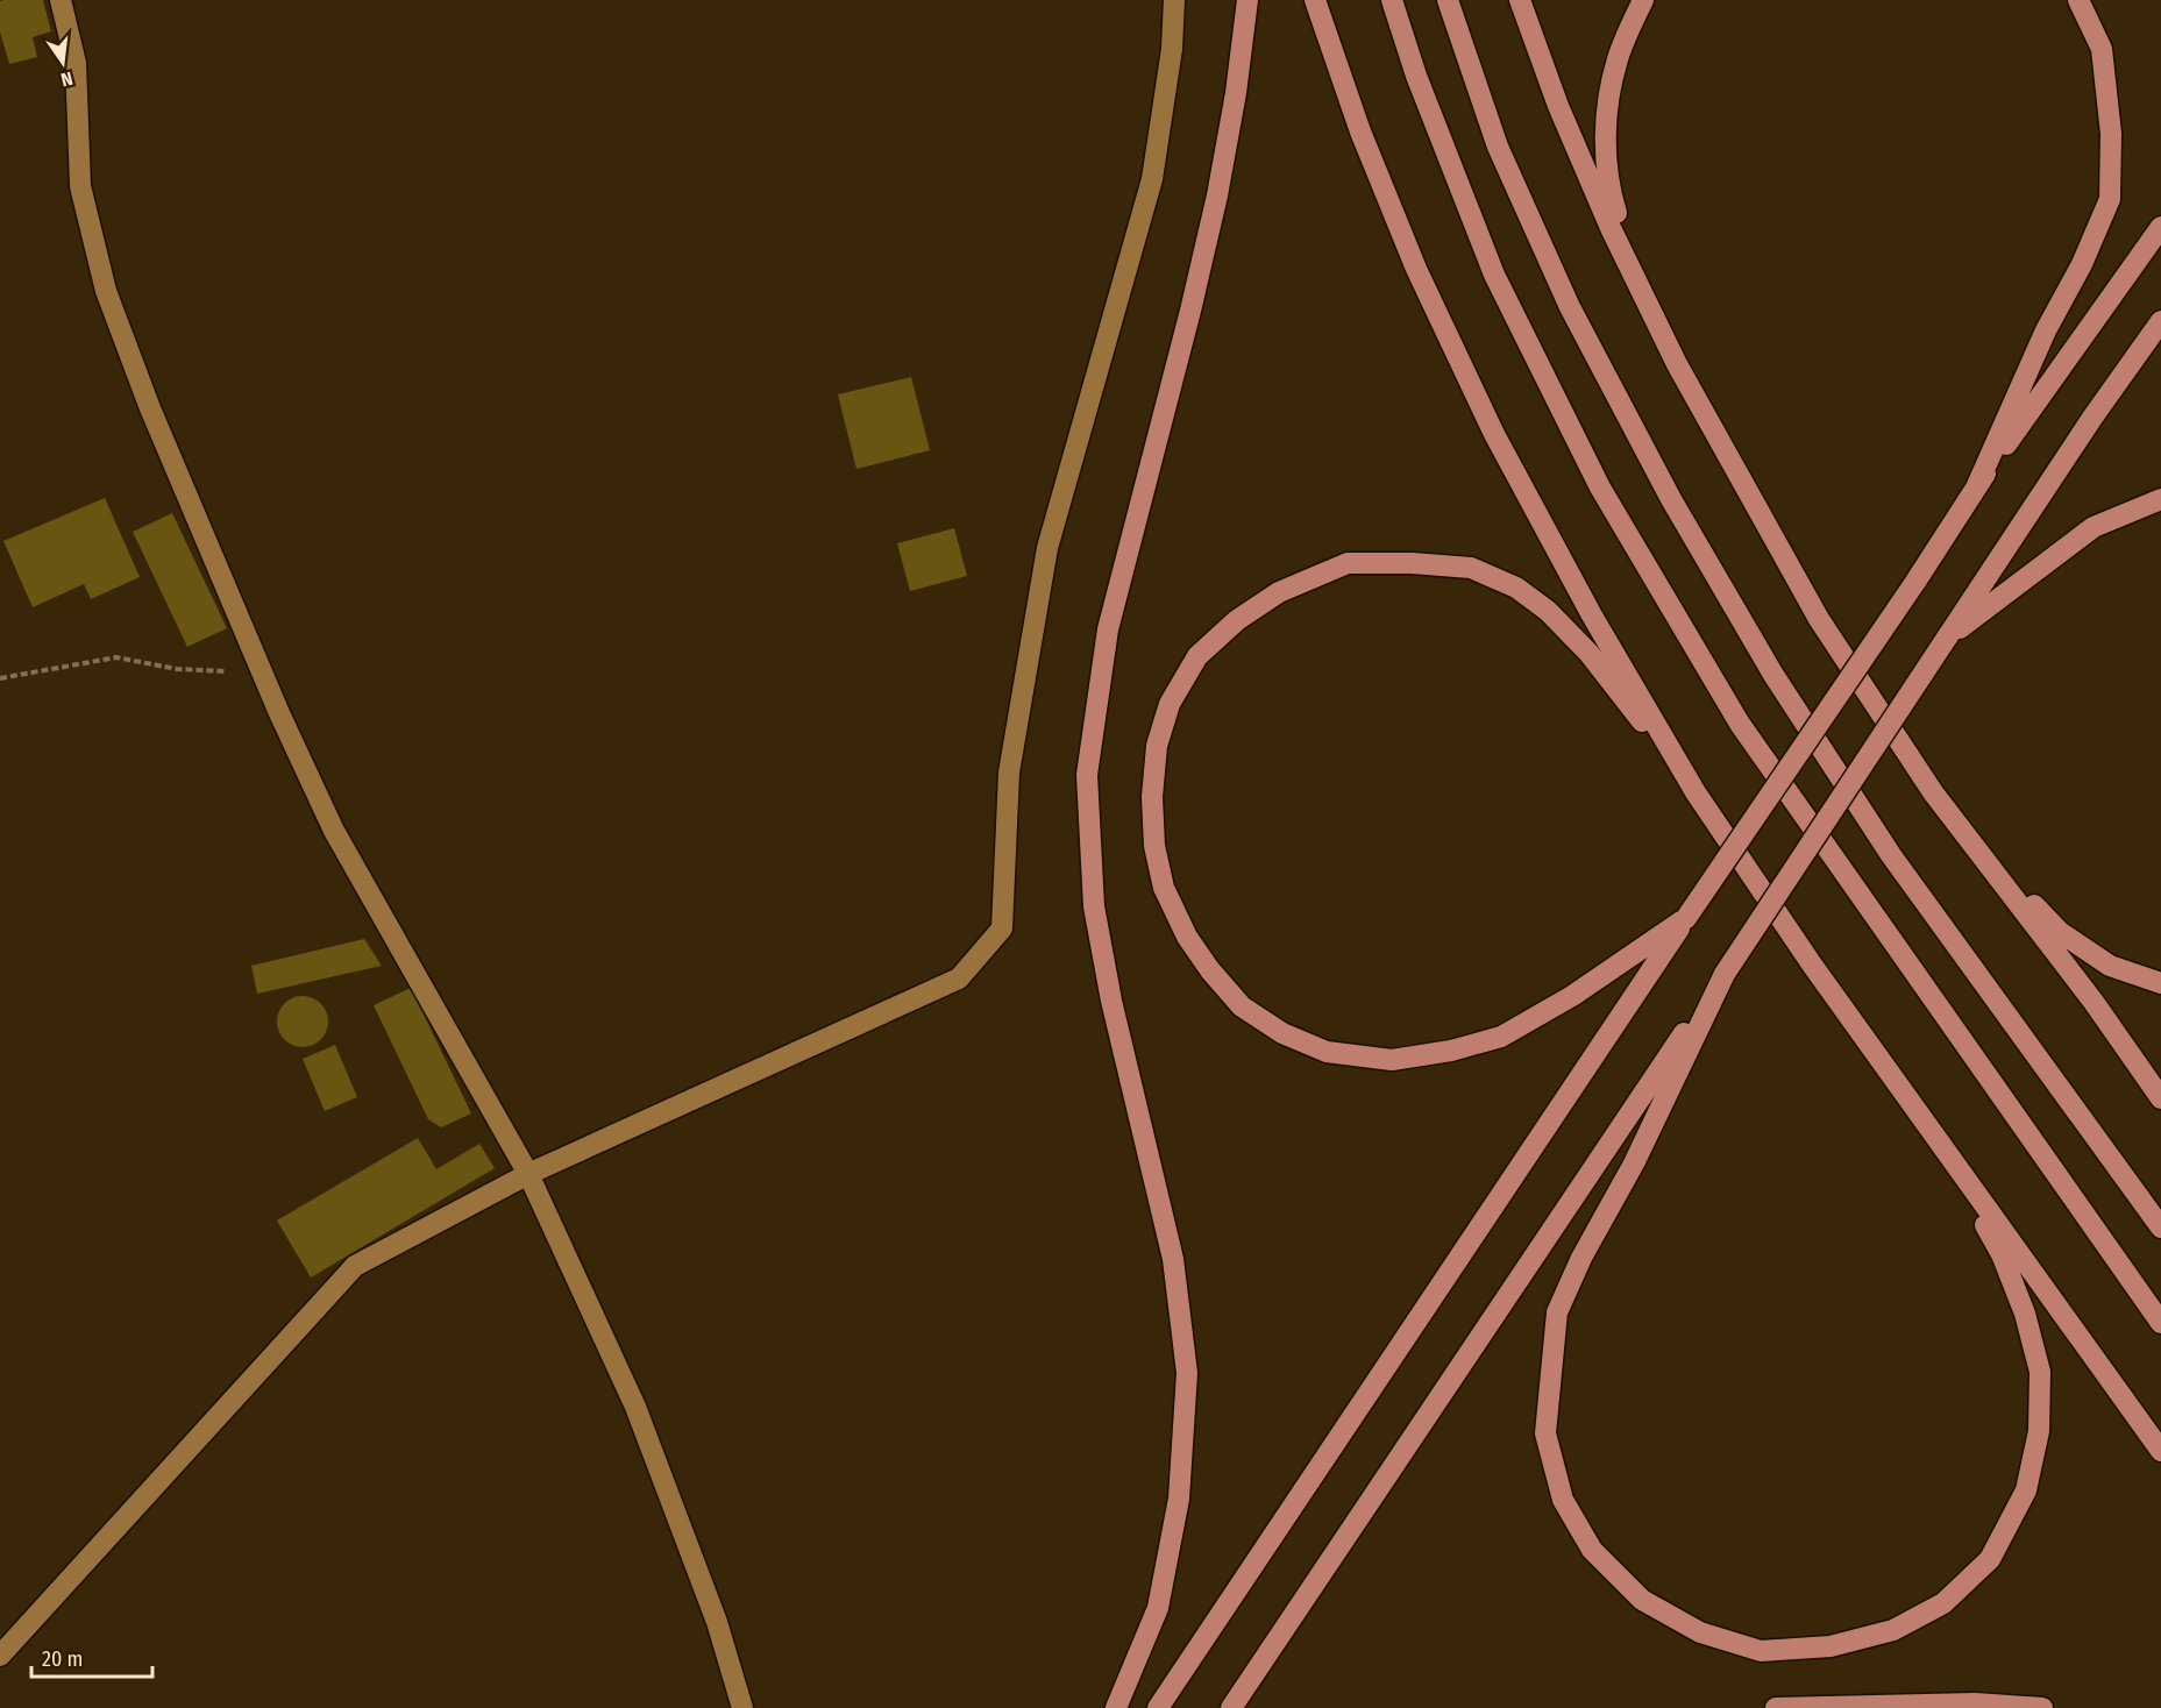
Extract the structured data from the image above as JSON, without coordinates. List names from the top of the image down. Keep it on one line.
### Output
{"scale_bar":"20 m","north":"bottom"}
